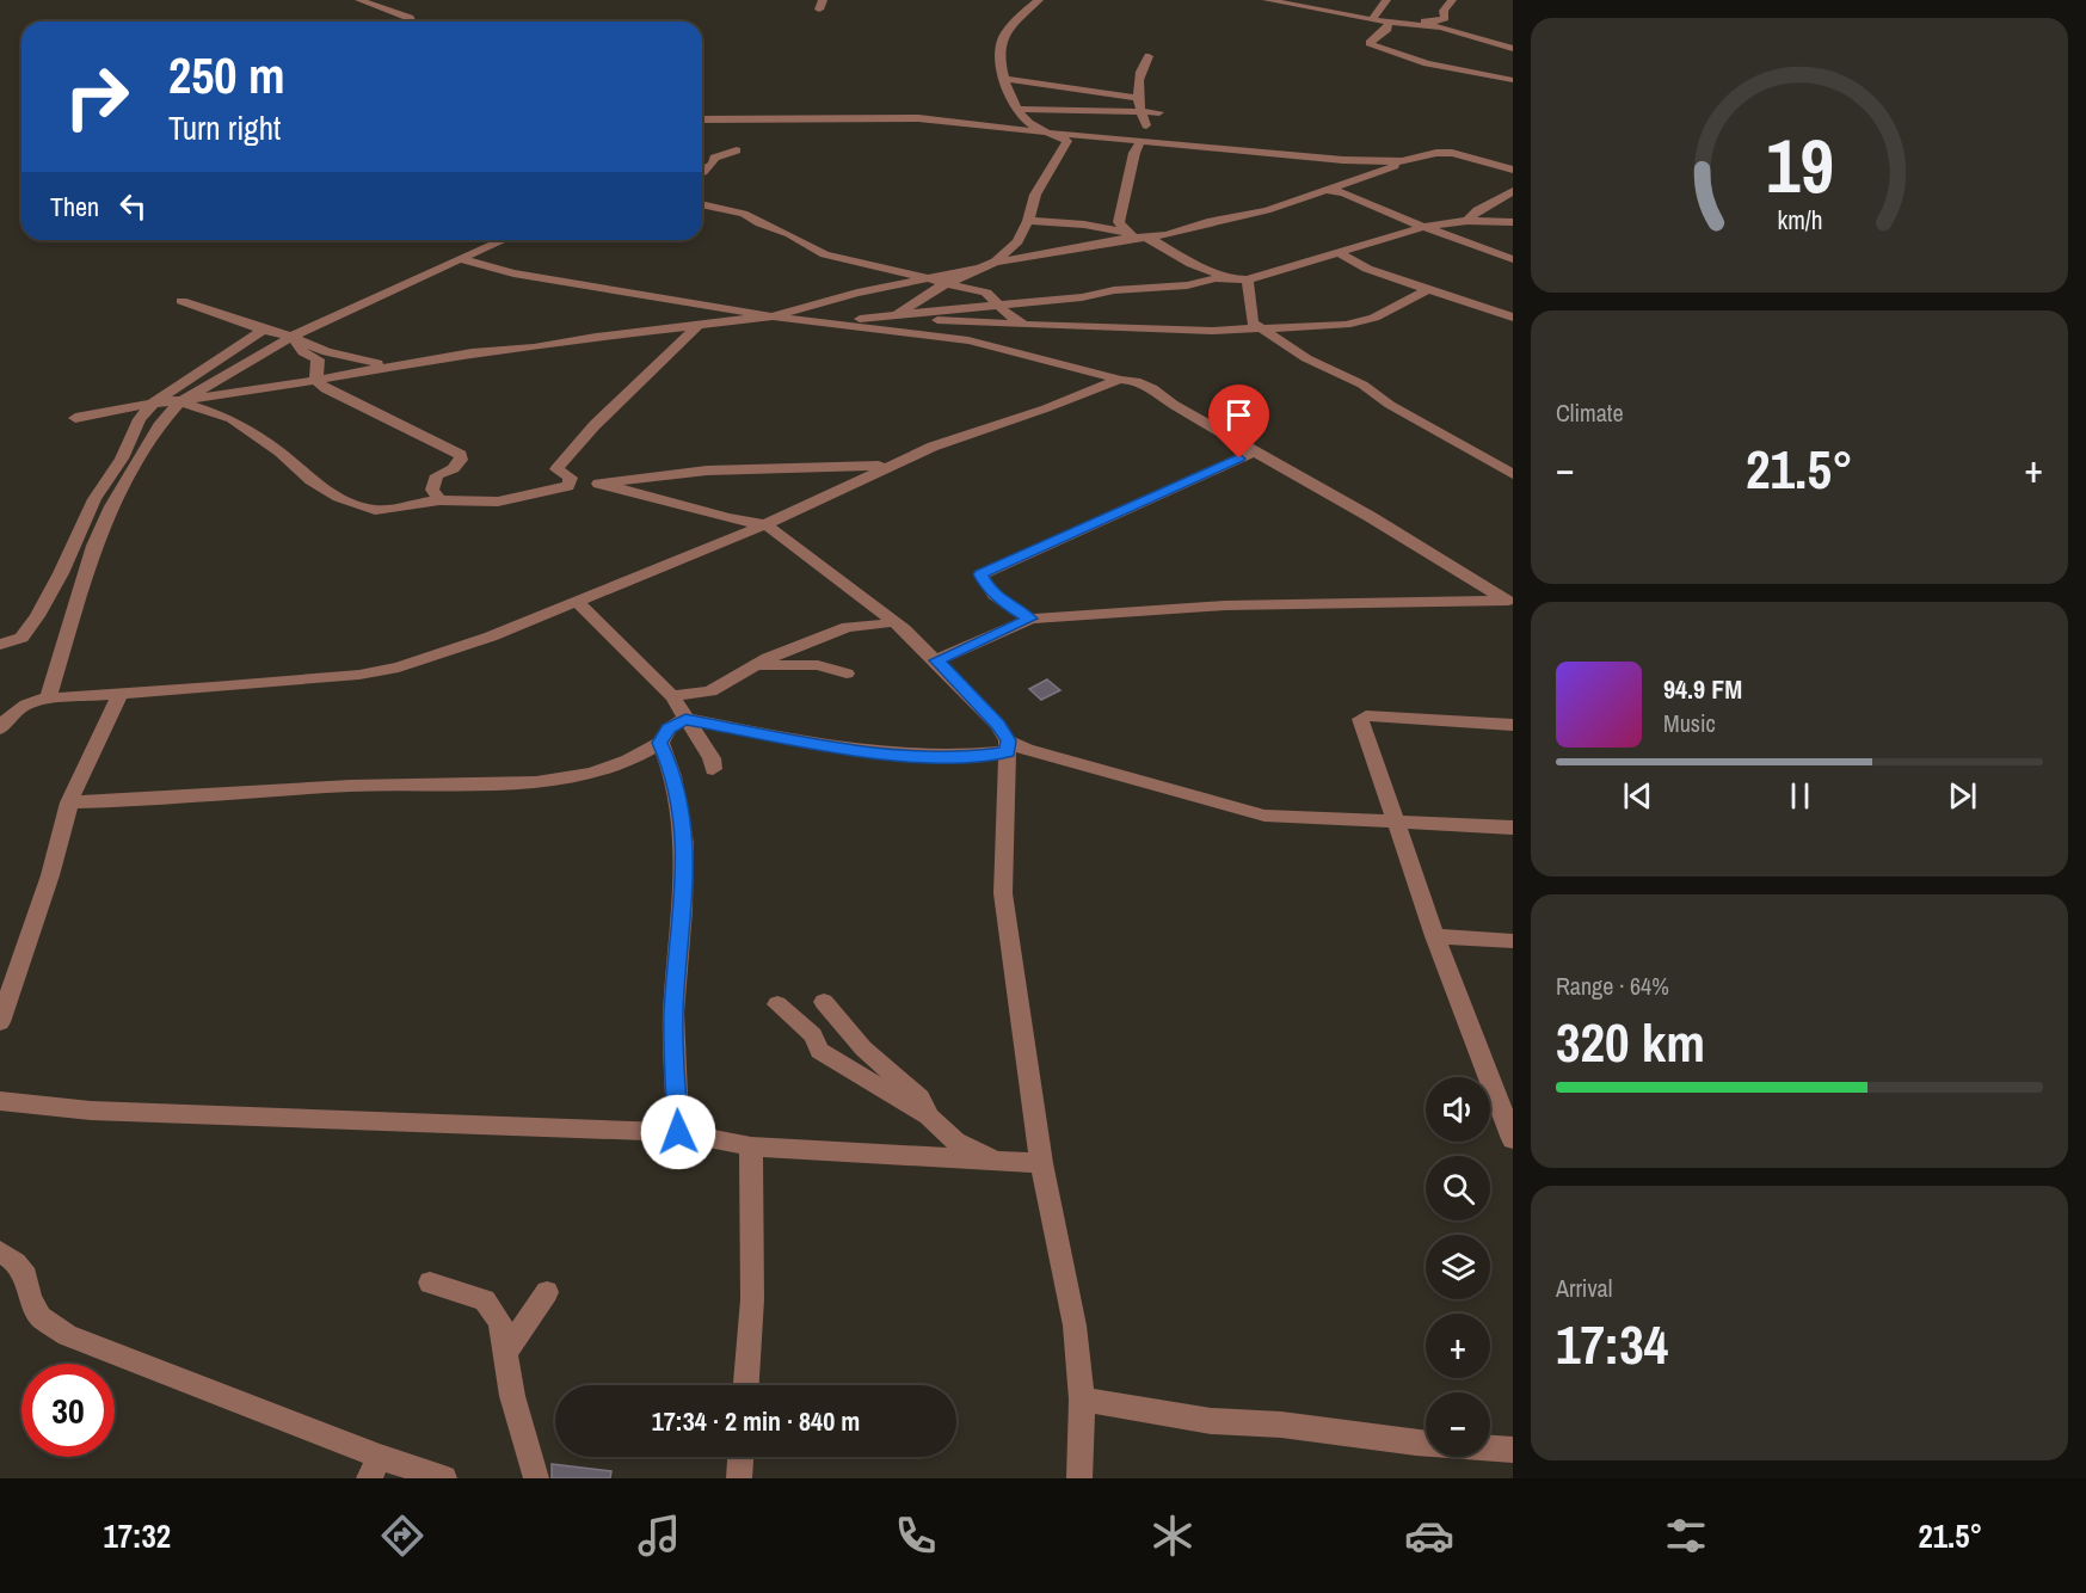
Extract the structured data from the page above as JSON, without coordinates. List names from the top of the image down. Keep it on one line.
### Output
{"page":{"turn":["250 m","Turn right"],"then":"Then","tile":["Climate",["Range · 64%","320 km"],["Arrival","17:34"]],"heat":["−","21.5°","+"],"song":["94.9 FM","Music"],"map_buttons":["+","−"],"limit":"30","trip":"17:34 · 2 min · 840 m","tabs":["17:32","21.5°"],"gauge":["19","km/h"]}}
